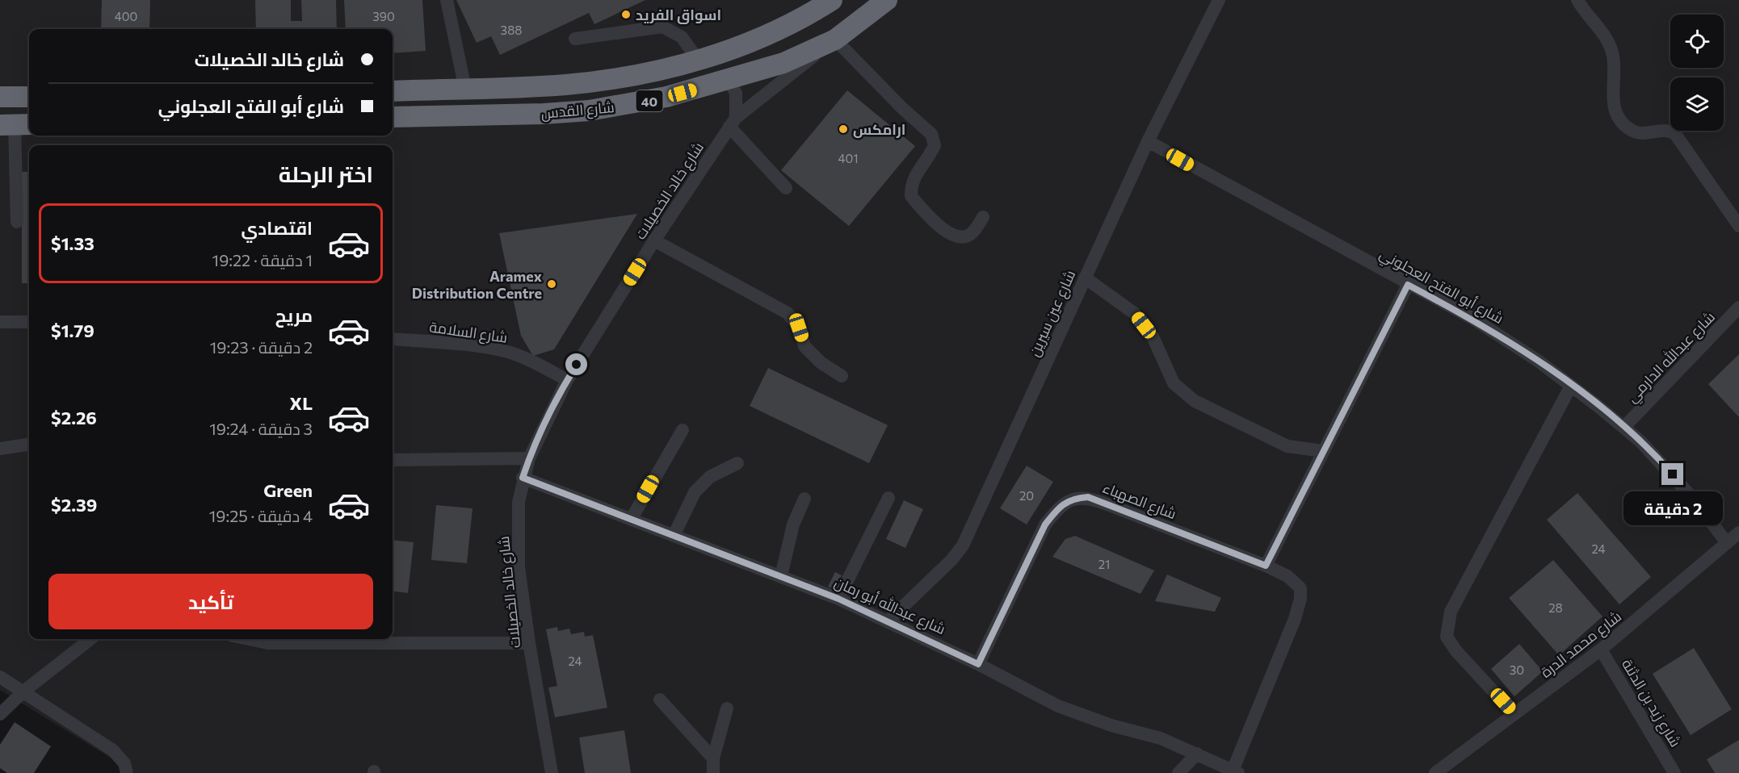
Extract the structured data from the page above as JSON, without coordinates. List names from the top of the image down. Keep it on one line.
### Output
{"streets":{"highway":["40","شارع القدس"],"street":["شارع خالد الخصيلات","شارع أبو الفتح العجلوني","شارع عين سيرين","شارع السلامة","شارع عبدالله الدارمي","شارع الصهباء","شارع عبدالله أبو رمان","شارع محمد الدرة","شارع زيد بن الدثنة"]},"crossings":[["شارع القدس","شارع خالد الخصيلات"],["شارع خالد الخصيلات","شارع السلامة"],["شارع خالد الخصيلات","شارع عبدالله أبو رمان"],["شارع أبو الفتح العجلوني","شارع عين سيرين"],["شارع أبو الفتح العجلوني","شارع عبدالله الدارمي"],["شارع أبو الفتح العجلوني","شارع محمد الدرة"],["شارع عين سيرين","شارع عبدالله أبو رمان"],["شارع الصهباء","شارع عبدالله أبو رمان"],["شارع محمد الدرة","شارع زيد بن الدثنة"]],"places":["اسواق الفريد","ارامكس","Aramex Distribution Centre"],"house_numbers":["400","390","388","401","20","24","21","28","24","30"],"page":{"banner":["شارع خالد الخصيلات","شارع أبو الفتح العجلوني"],"heading":"اختر الرحلة","list":[{"name":"اقتصادي","note":"1 دقيقة · 19:22","value":"$1.33"},{"name":"مريح","note":"2 دقيقة · 19:23","value":"$1.79"},{"name":"XL","note":"3 دقيقة · 19:24","value":"$2.26"},{"name":"Green","note":"4 دقيقة · 19:25","value":"$2.39"}],"bubble":"2 دقيقة","buttons":"تأكيد"}}
